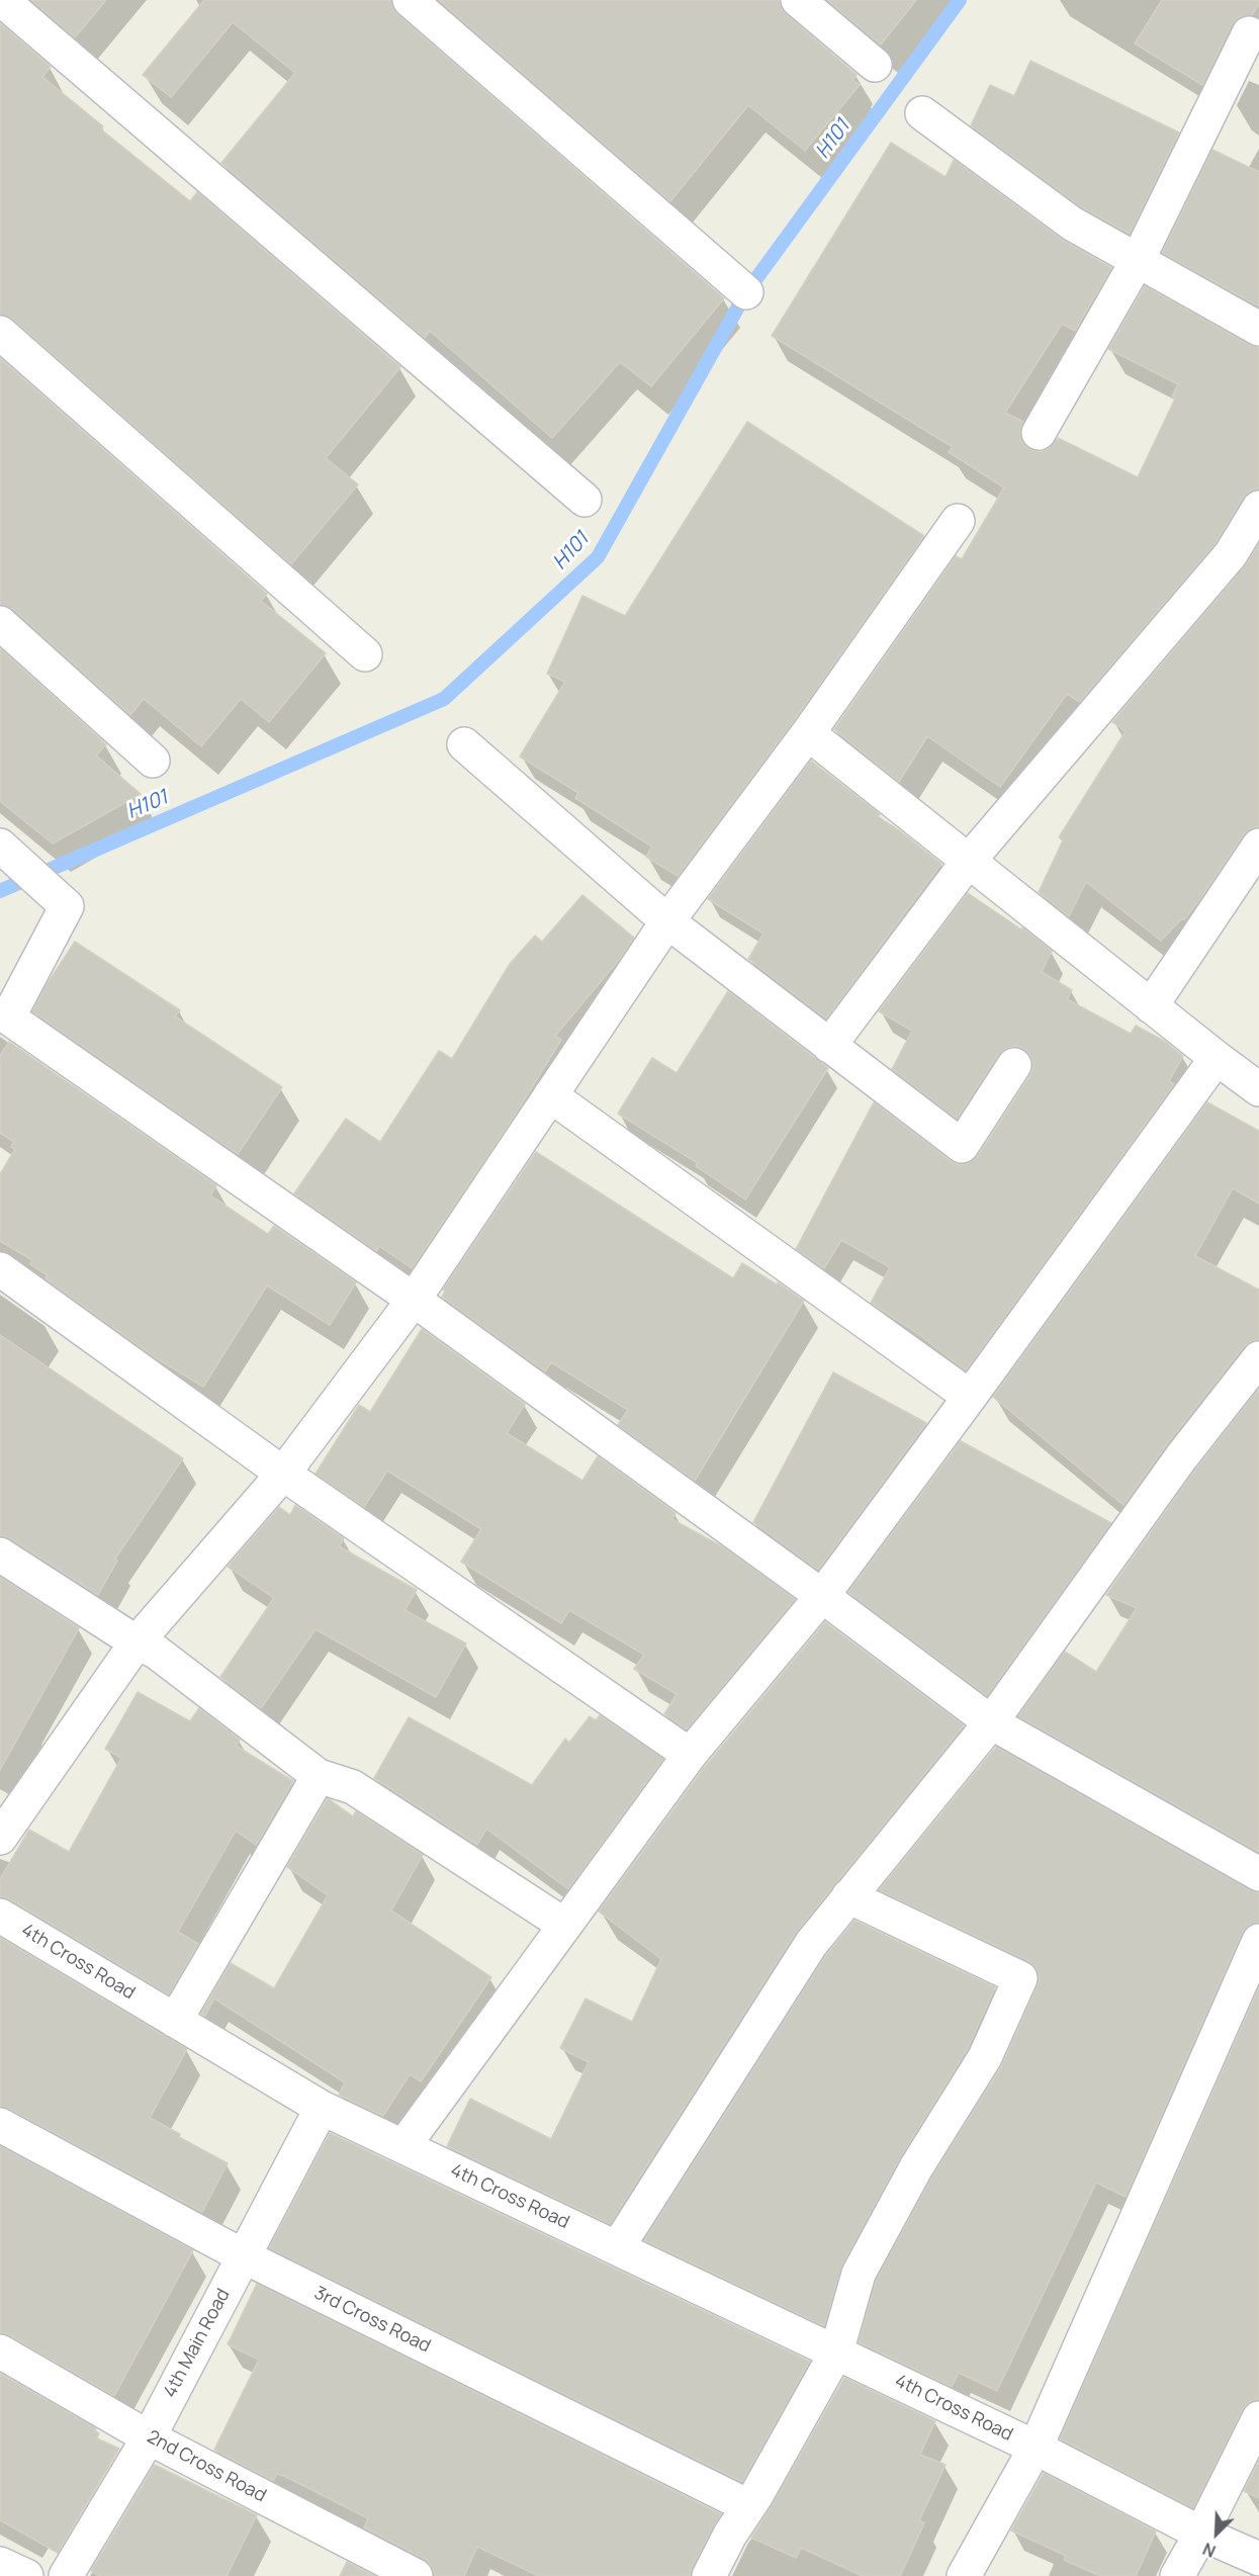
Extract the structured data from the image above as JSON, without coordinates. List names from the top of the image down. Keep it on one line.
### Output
{"streets":{"street":["4th Cross Road","3rd Cross Road","4th Main Road","2nd Cross Road"]},"crossings":[["4th Cross Road","4th Main Road"],["3rd Cross Road","4th Main Road"],["4th Main Road","2nd Cross Road"]],"water":["H101"],"north":"bottom left"}
